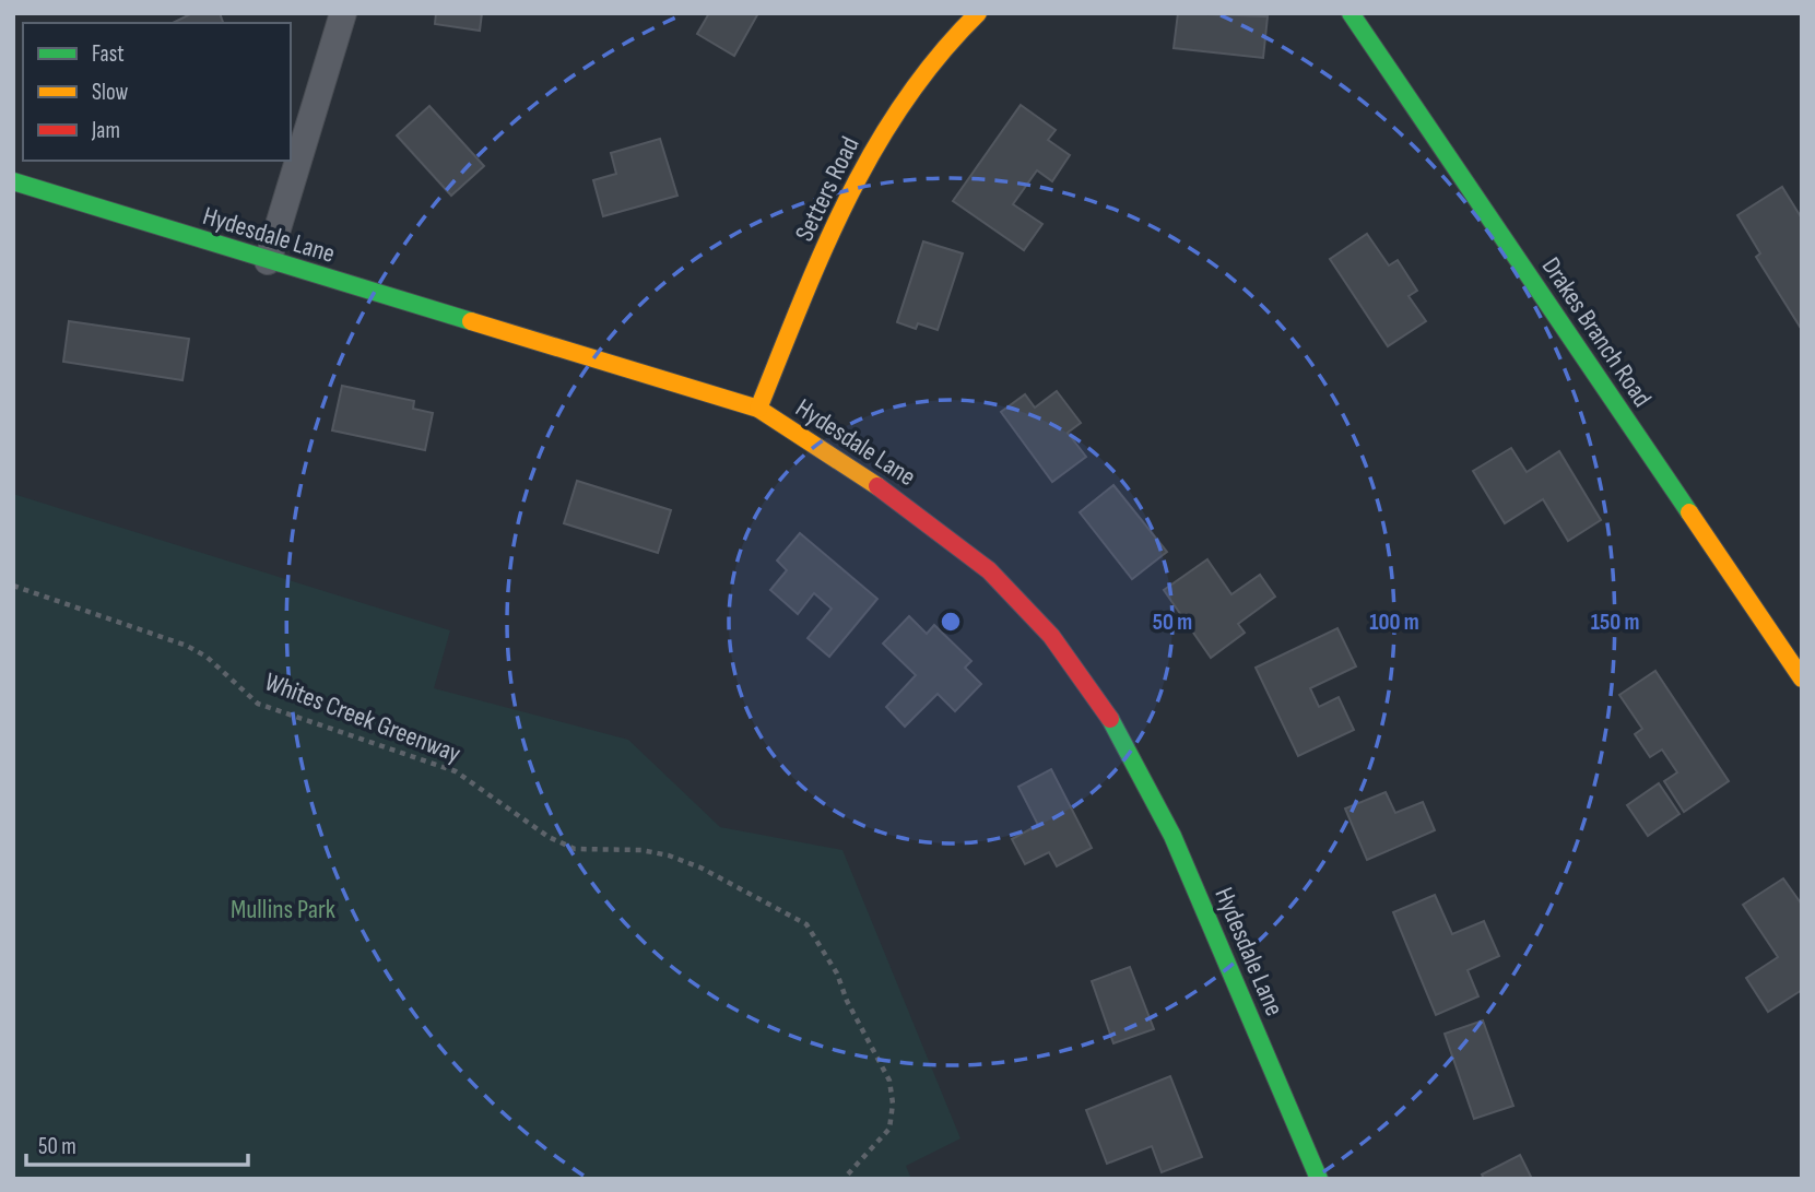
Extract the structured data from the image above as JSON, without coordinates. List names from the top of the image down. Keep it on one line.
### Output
{"streets":{"street":["Setters Road","Hydesdale Lane","Drakes Branch Road"],"path":["Whites Creek Greenway"]},"crossings":[["Setters Road","Hydesdale Lane"]],"parks":["Mullins Park"],"legend":["Fast","Slow","Jam"],"scale_bar":"50 m","rings":["50 m","100 m","150 m"]}
